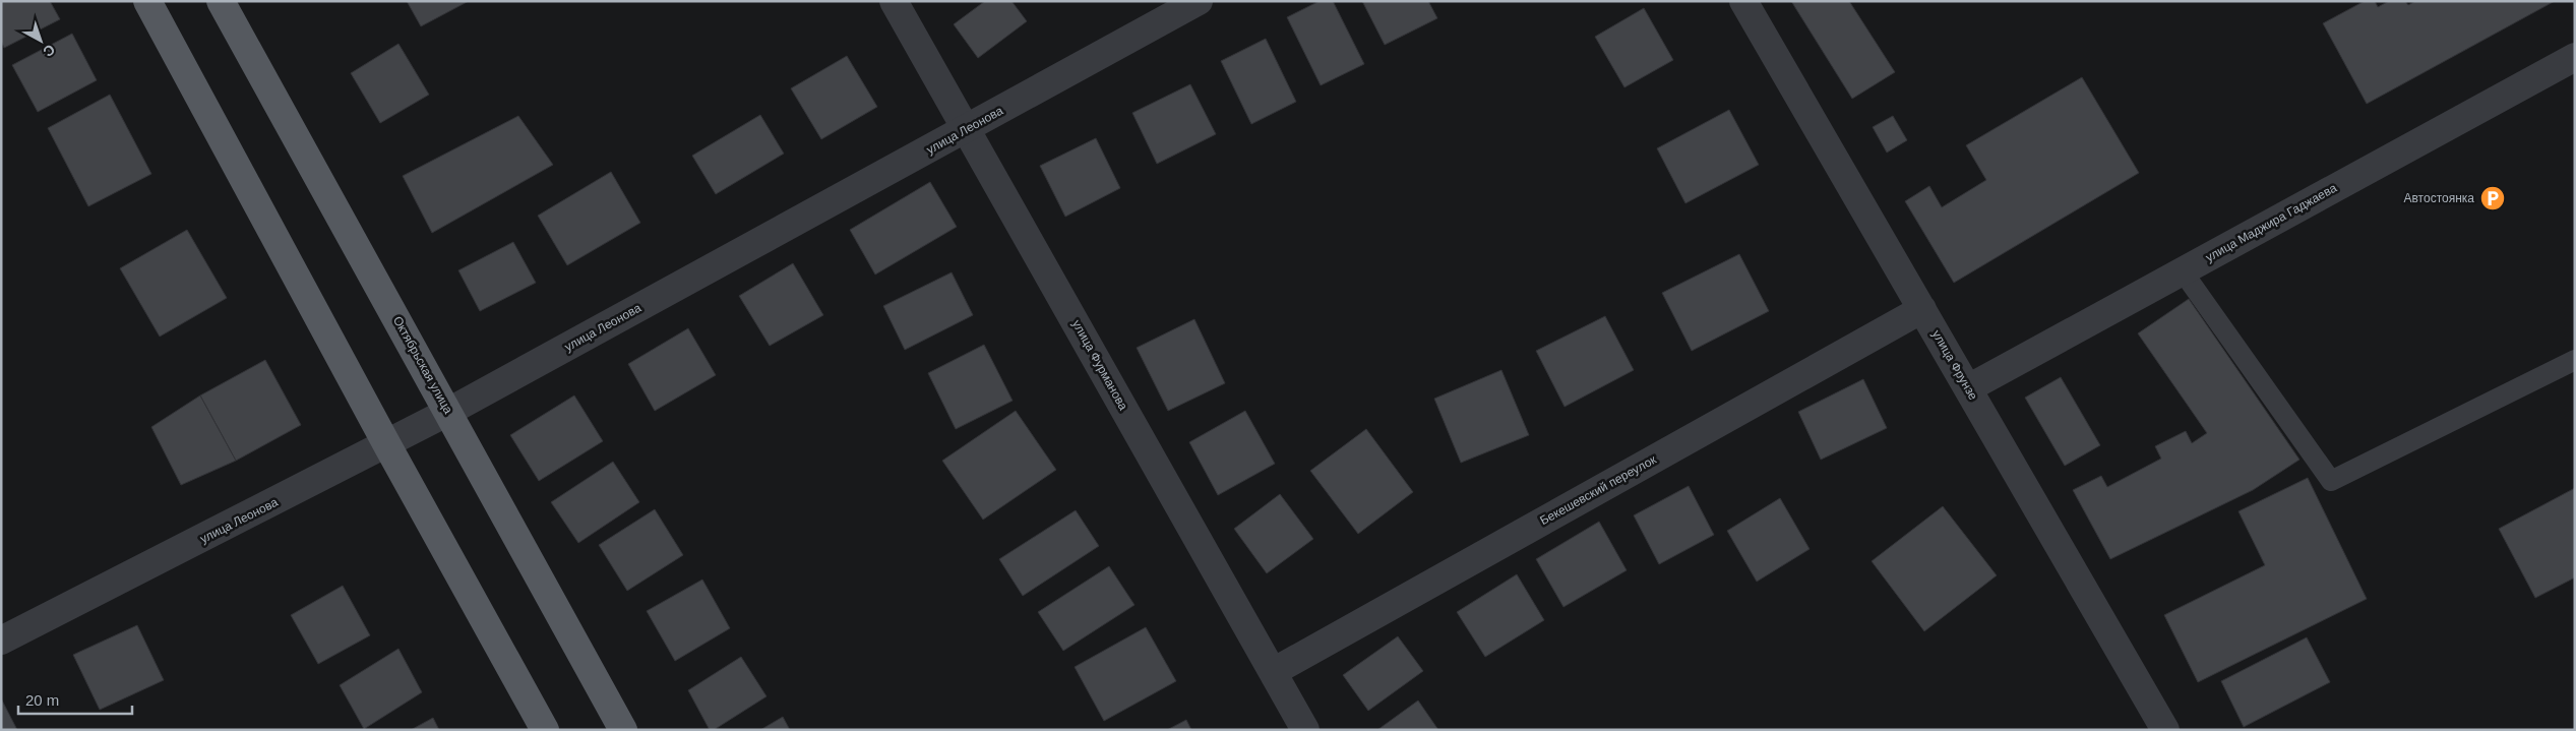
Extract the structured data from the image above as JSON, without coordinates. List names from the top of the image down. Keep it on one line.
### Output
{"streets":{"main road":["Октябрьская улица"],"street":["улица Леонова","улица Маджира Гаджаева","улица Фурманова","улица Фрунзе","Бекешевский переулок"]},"crossings":[["улица Леонова","Октябрьская улица"],["улица Леонова","улица Фурманова"],["улица Маджира Гаджаева","улица Фрунзе"],["улица Фурманова","Бекешевский переулок"],["улица Фрунзе","Бекешевский переулок"]],"places":{"parking":["Автостоянка"]},"scale_bar":"20 m","north":"bottom right"}
